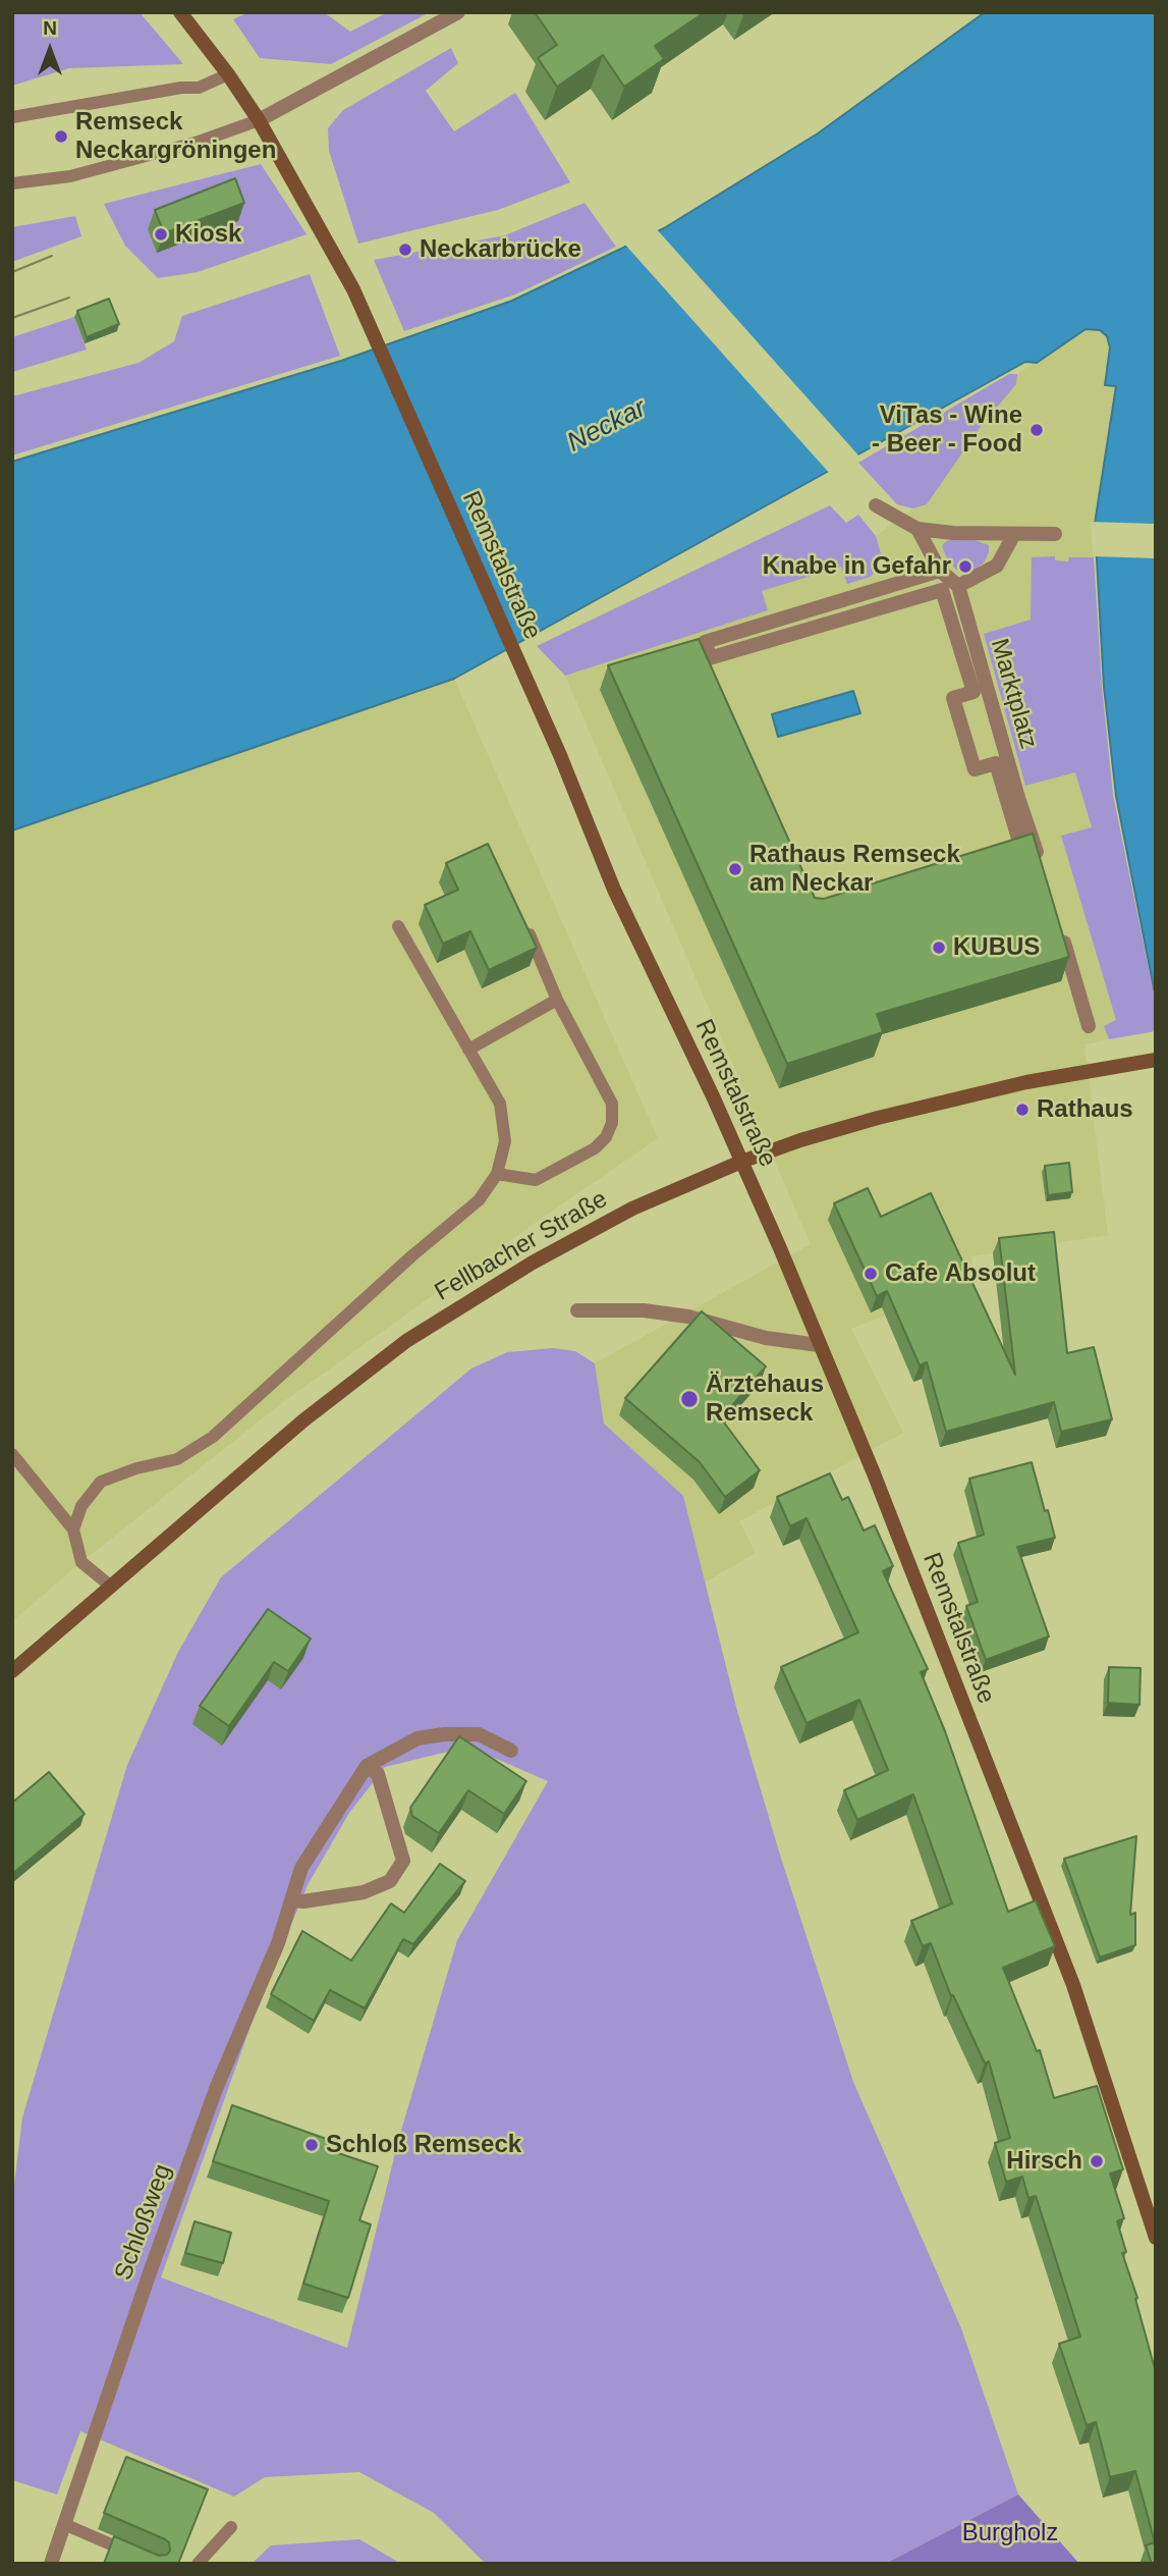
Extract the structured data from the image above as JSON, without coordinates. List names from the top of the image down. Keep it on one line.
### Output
{"streets":{"main road":["Remstalstraße","Fellbacher Straße"],"street":["Marktplatz","Schloßweg"]},"crossings":[["Remstalstraße","Fellbacher Straße"]],"water":["Neckar"],"parks":["Burgholz"],"places":["Remseck Neckargröningen","Kiosk","Neckarbrücke","ViTas - Wine - Beer - Food","Knabe in Gefahr","Rathaus Remseck am Neckar","KUBUS","Rathaus","Cafe Absolut","Ärztehaus Remseck","Schloß Remseck","Hirsch"],"north":"top"}
